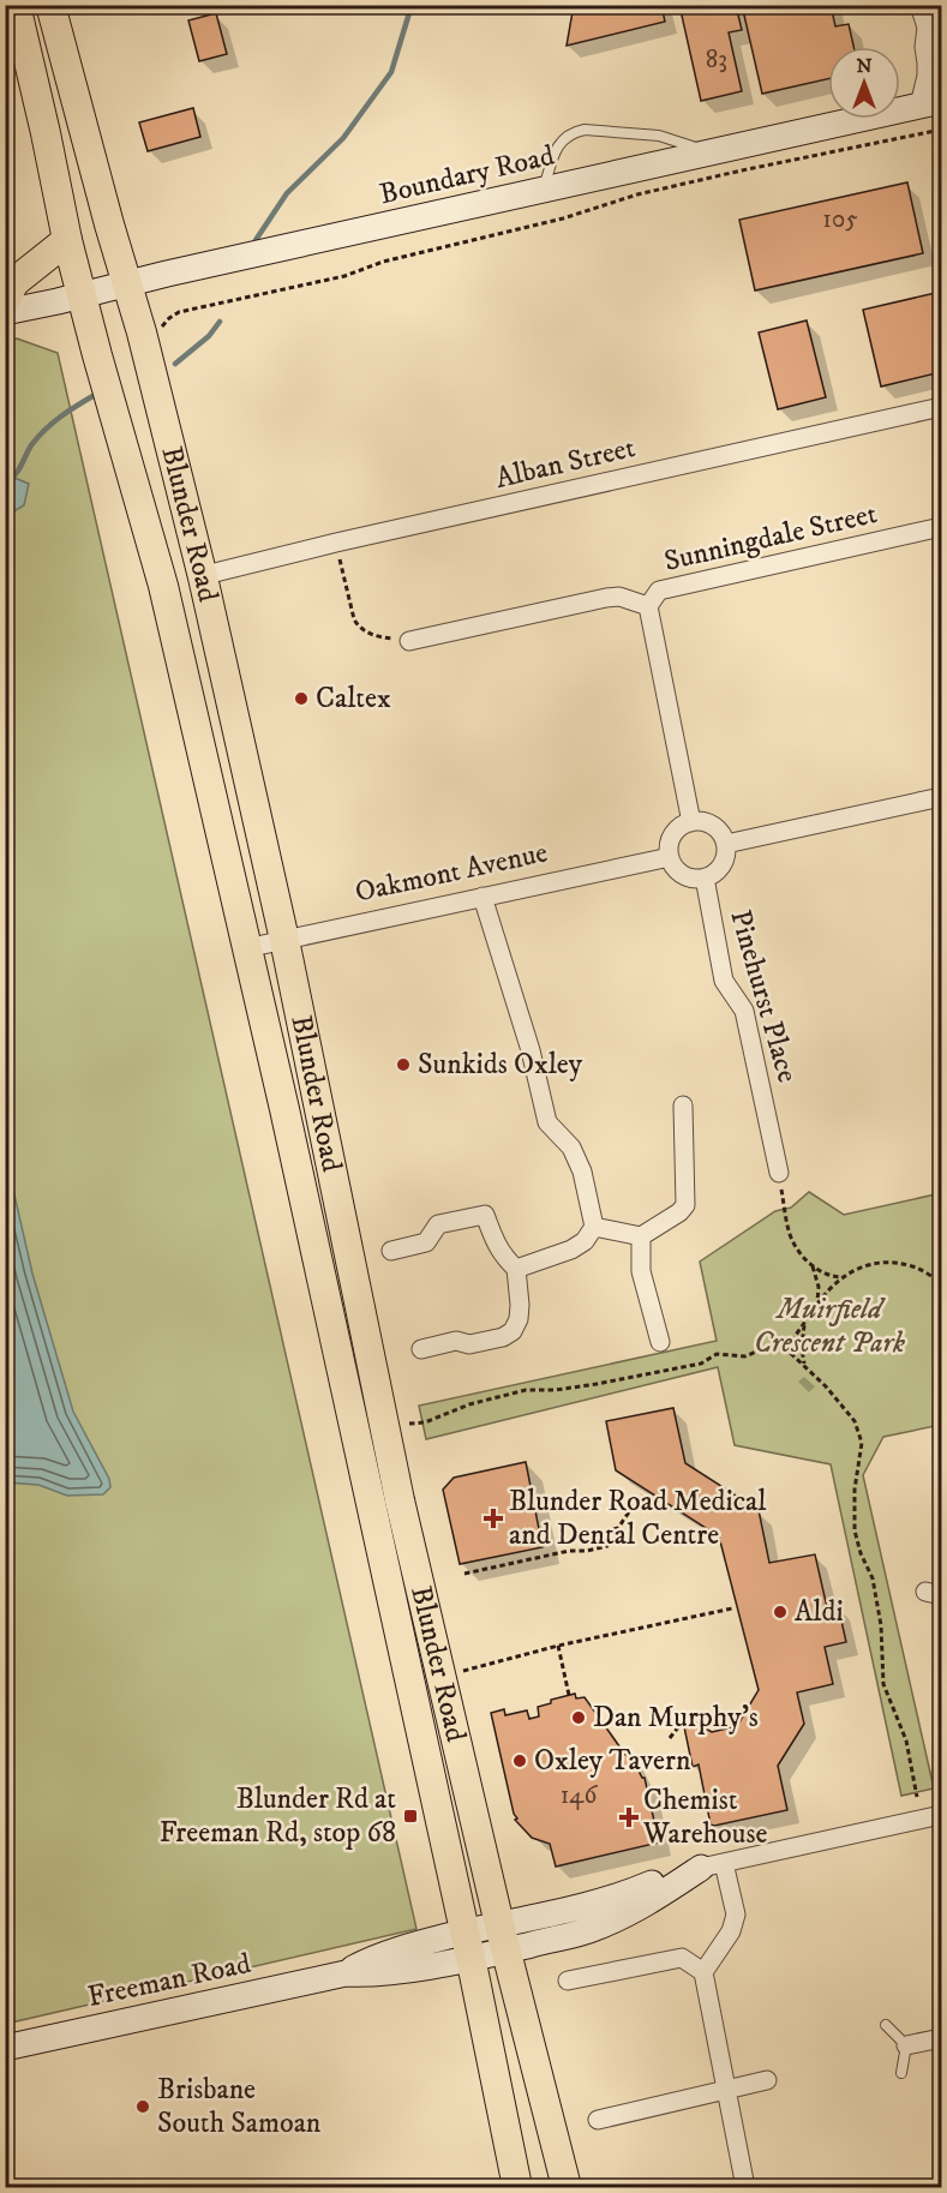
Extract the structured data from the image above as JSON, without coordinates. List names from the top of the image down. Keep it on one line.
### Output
{"streets":{"main road":["Boundary Road","Blunder Road","Freeman Road"],"street":["Alban Street","Sunningdale Street","Oakmont Avenue","Pinehurst Place"]},"crossings":[["Boundary Road","Blunder Road"],["Alban Street","Blunder Road"],["Blunder Road","Oakmont Avenue"],["Blunder Road","Freeman Road"],["Oakmont Avenue","Pinehurst Place"]],"parks":["Muirfield Crescent Park"],"places":{"other":["Caltex","Sunkids Oxley","Aldi","Dan Murphy's","Oxley Tavern","Brisbane South Samoan"],"health":["Blunder Road Medical and Dental Centre","Chemist Warehouse"],"transit":["Blunder Rd at Freeman Rd, stop 68"]},"house_numbers":["83","105","146"],"north":"top"}
